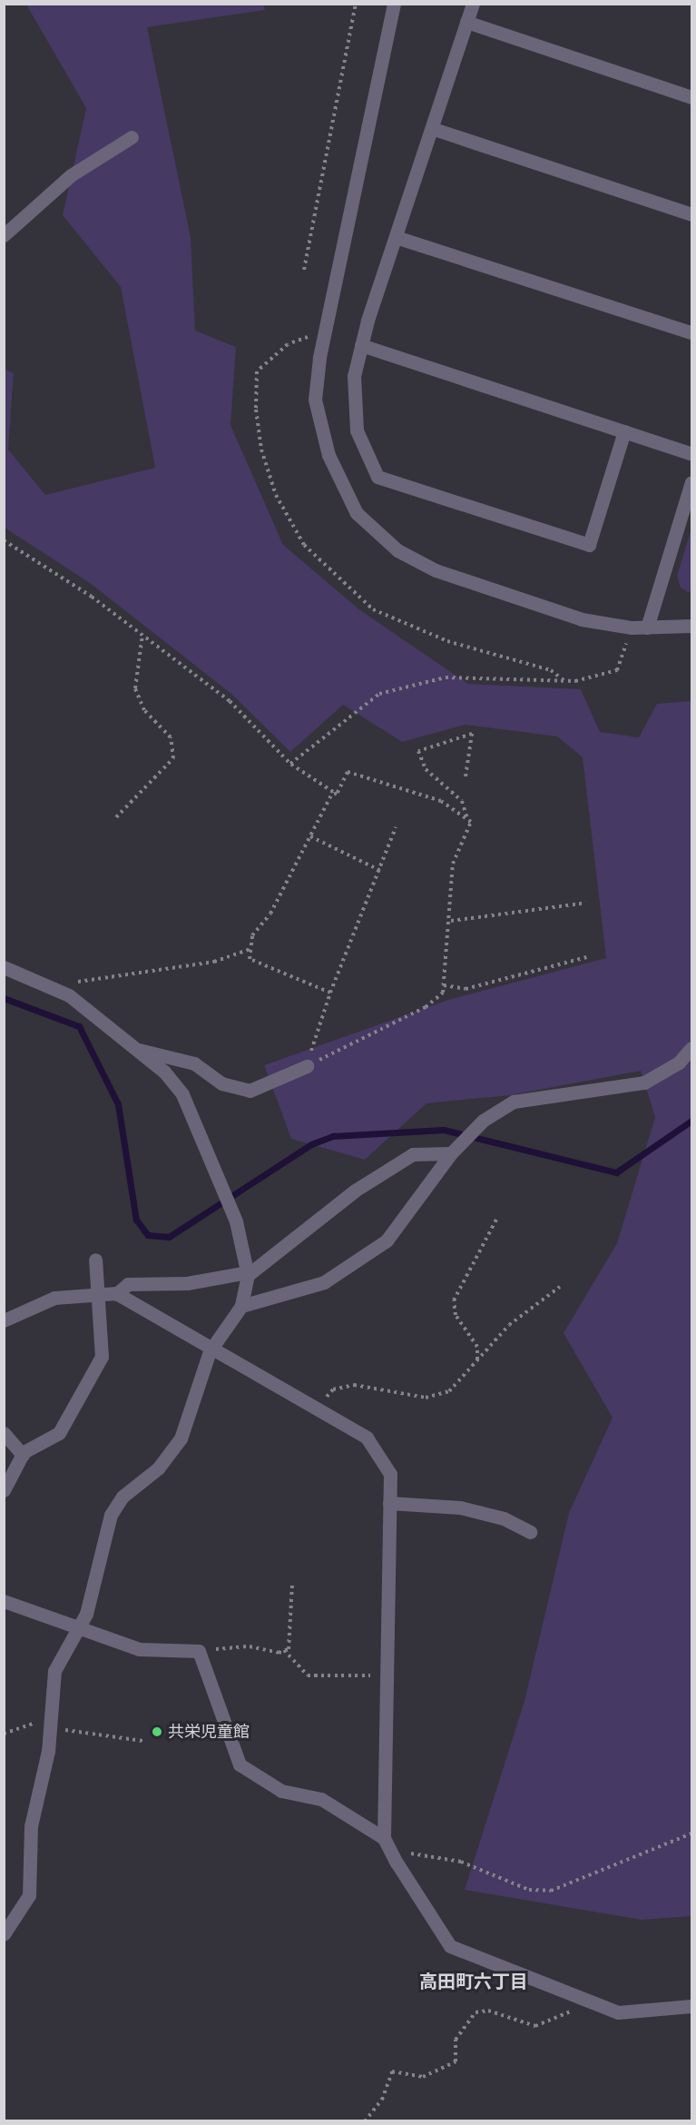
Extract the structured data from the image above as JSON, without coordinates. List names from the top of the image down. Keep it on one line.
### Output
{"districts":["高田町六丁目"],"places":["共栄児童館"]}
